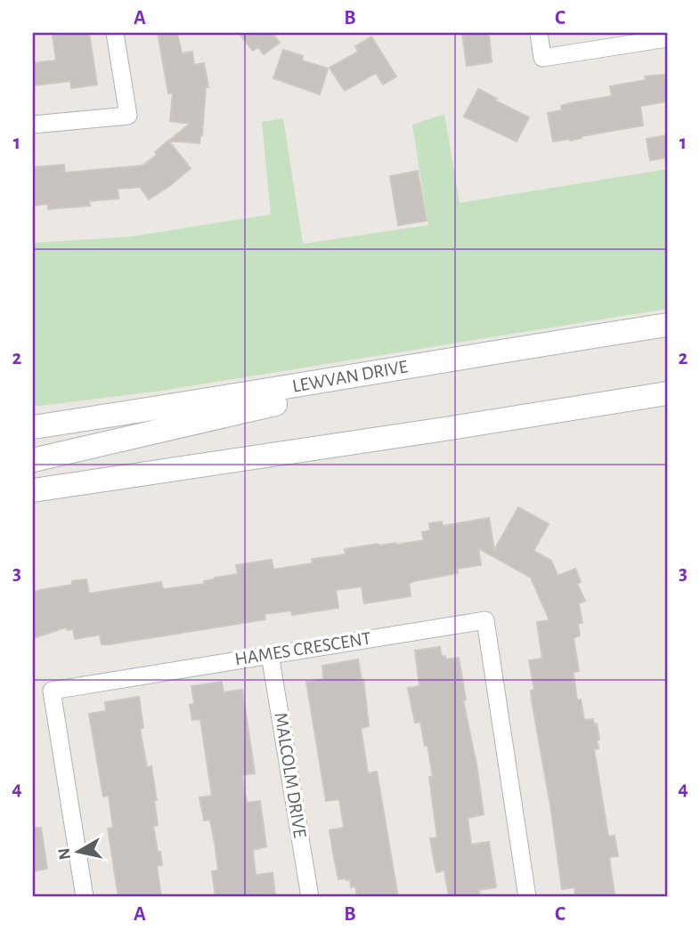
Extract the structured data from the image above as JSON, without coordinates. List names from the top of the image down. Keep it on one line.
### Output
{"streets":{"main road":["LEWVAN DRIVE"],"street":["HAMES CRESCENT","MALCOLM DRIVE"]},"crossings":[["HAMES CRESCENT","MALCOLM DRIVE"]],"north":"left","grid":{"columns":["A","B","C"],"rows":["1","2","3","4"]}}
